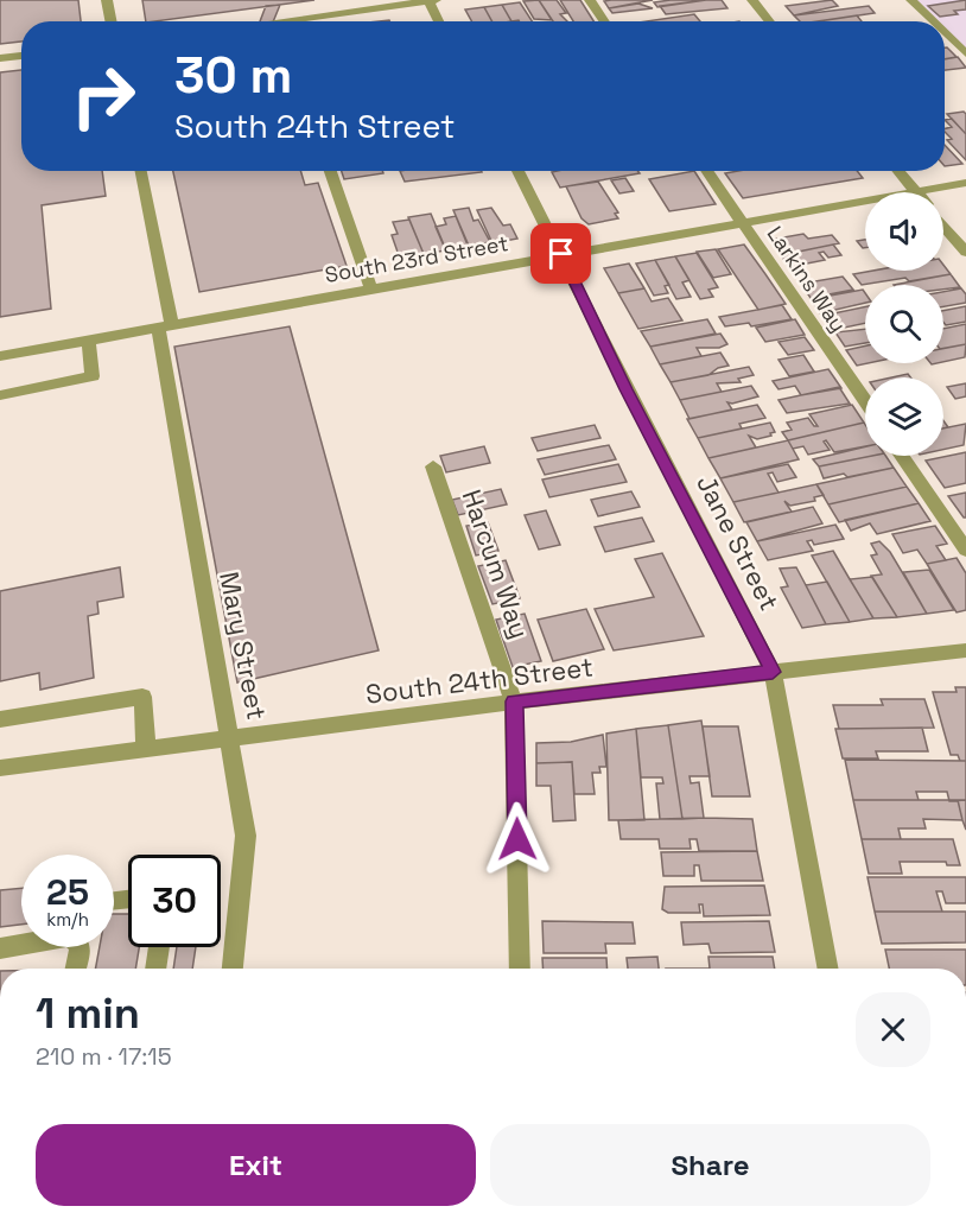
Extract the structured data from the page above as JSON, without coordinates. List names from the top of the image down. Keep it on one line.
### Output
{"streets":{"street":["South 23rd Street","Larkins Way","Jane Street","Harcum Way","Mary Street","South 24th Street"]},"crossings":[["South 23rd Street","Larkins Way"],["South 23rd Street","Jane Street"],["South 23rd Street","Mary Street"],["Jane Street","South 24th Street"],["Harcum Way","South 24th Street"],["Mary Street","South 24th Street"]],"page":{"turn":["30 m","South 24th Street"],"speed":"25 km/h","limit":"30","heading":["1 min","210 m · 17:15"],"buttons":["Exit","Share"]}}
